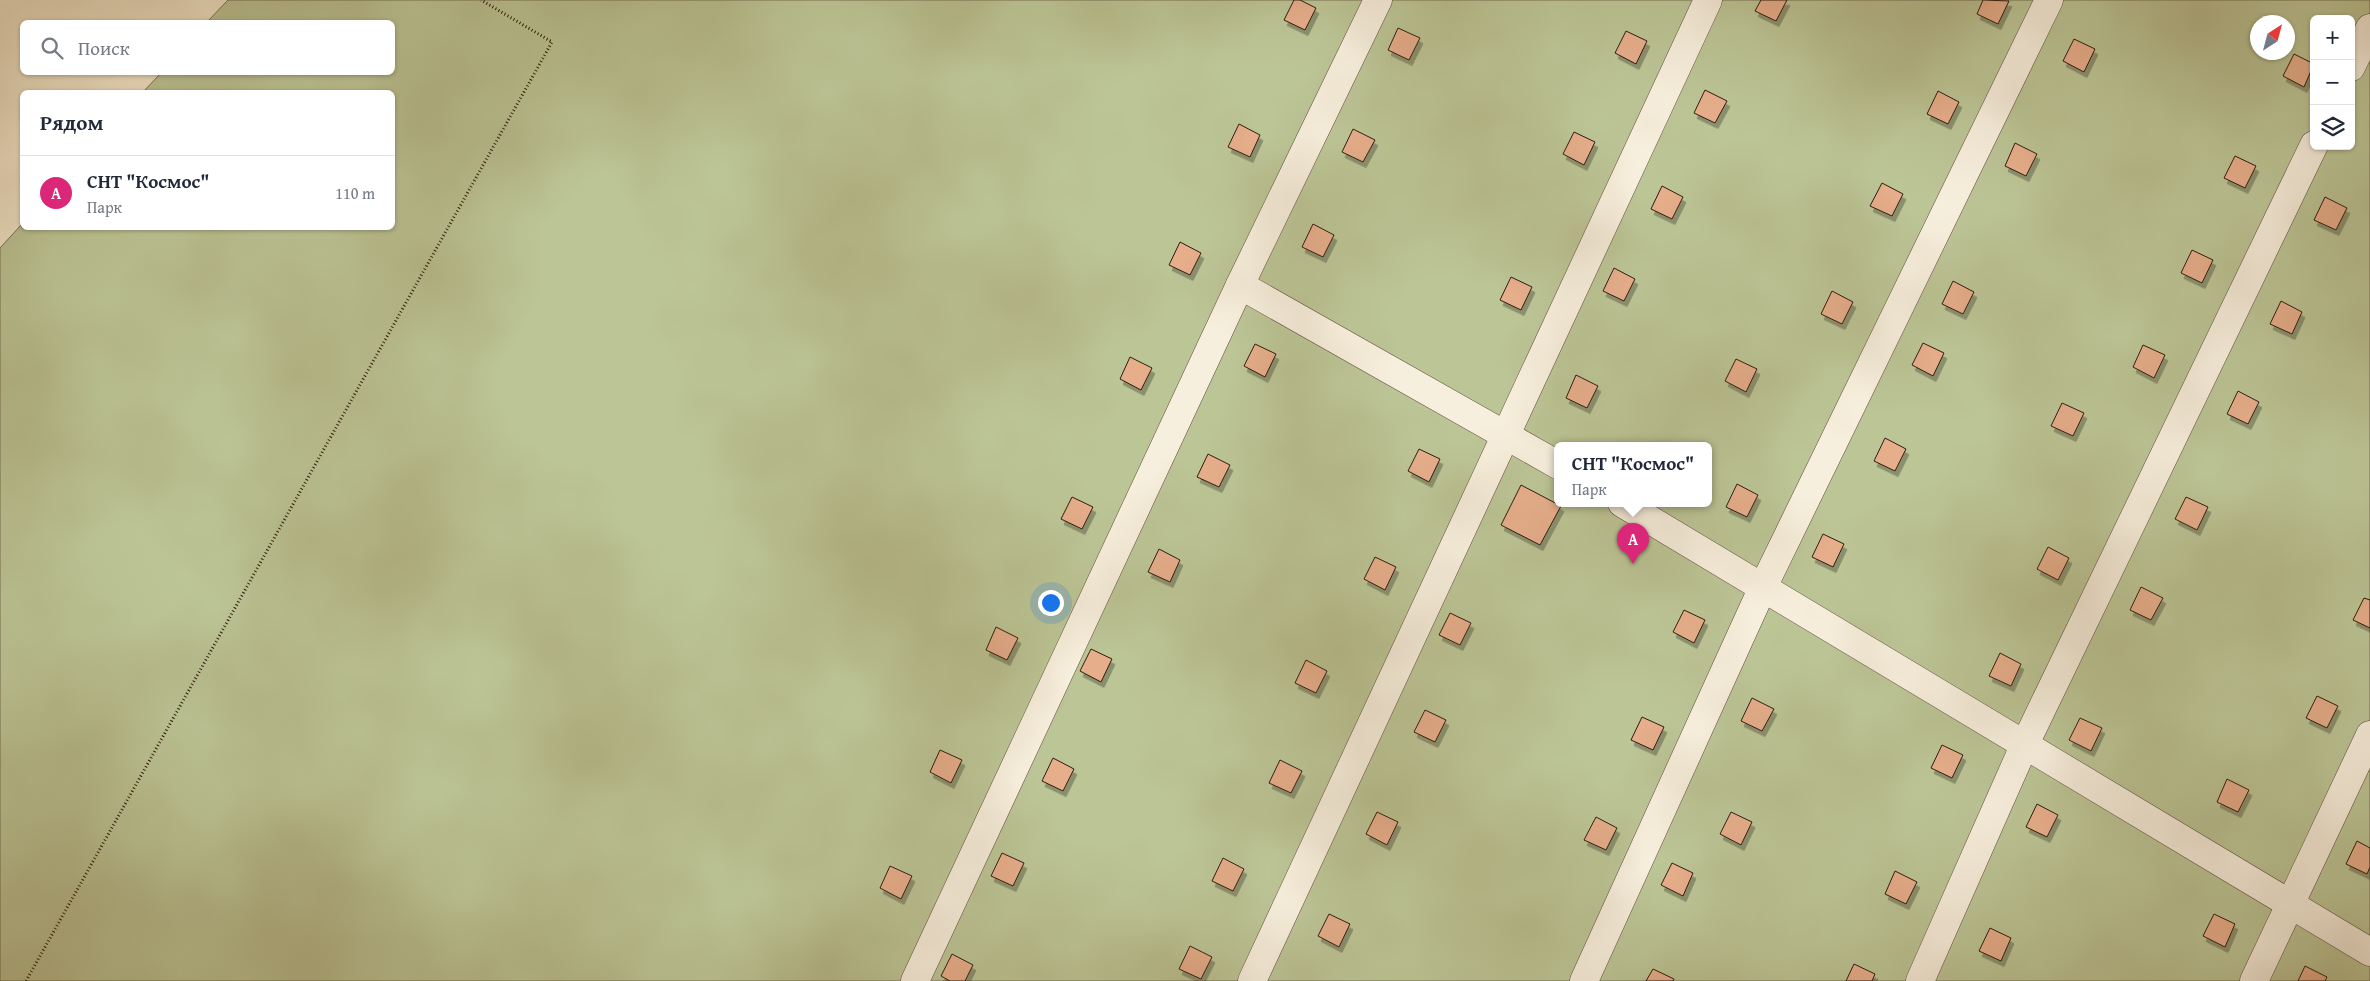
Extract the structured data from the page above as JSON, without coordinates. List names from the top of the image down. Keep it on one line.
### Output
{"north":"top right","page":{"map_buttons":["+","−"],"search":"Поиск","heading":"Рядом","list":[{"mark":"A","name":"СНТ \"Космос\"","note":"Парк","value":"110 m"}],"popup":["СНТ \"Космос\"","Парк"],"pins":"A"}}
